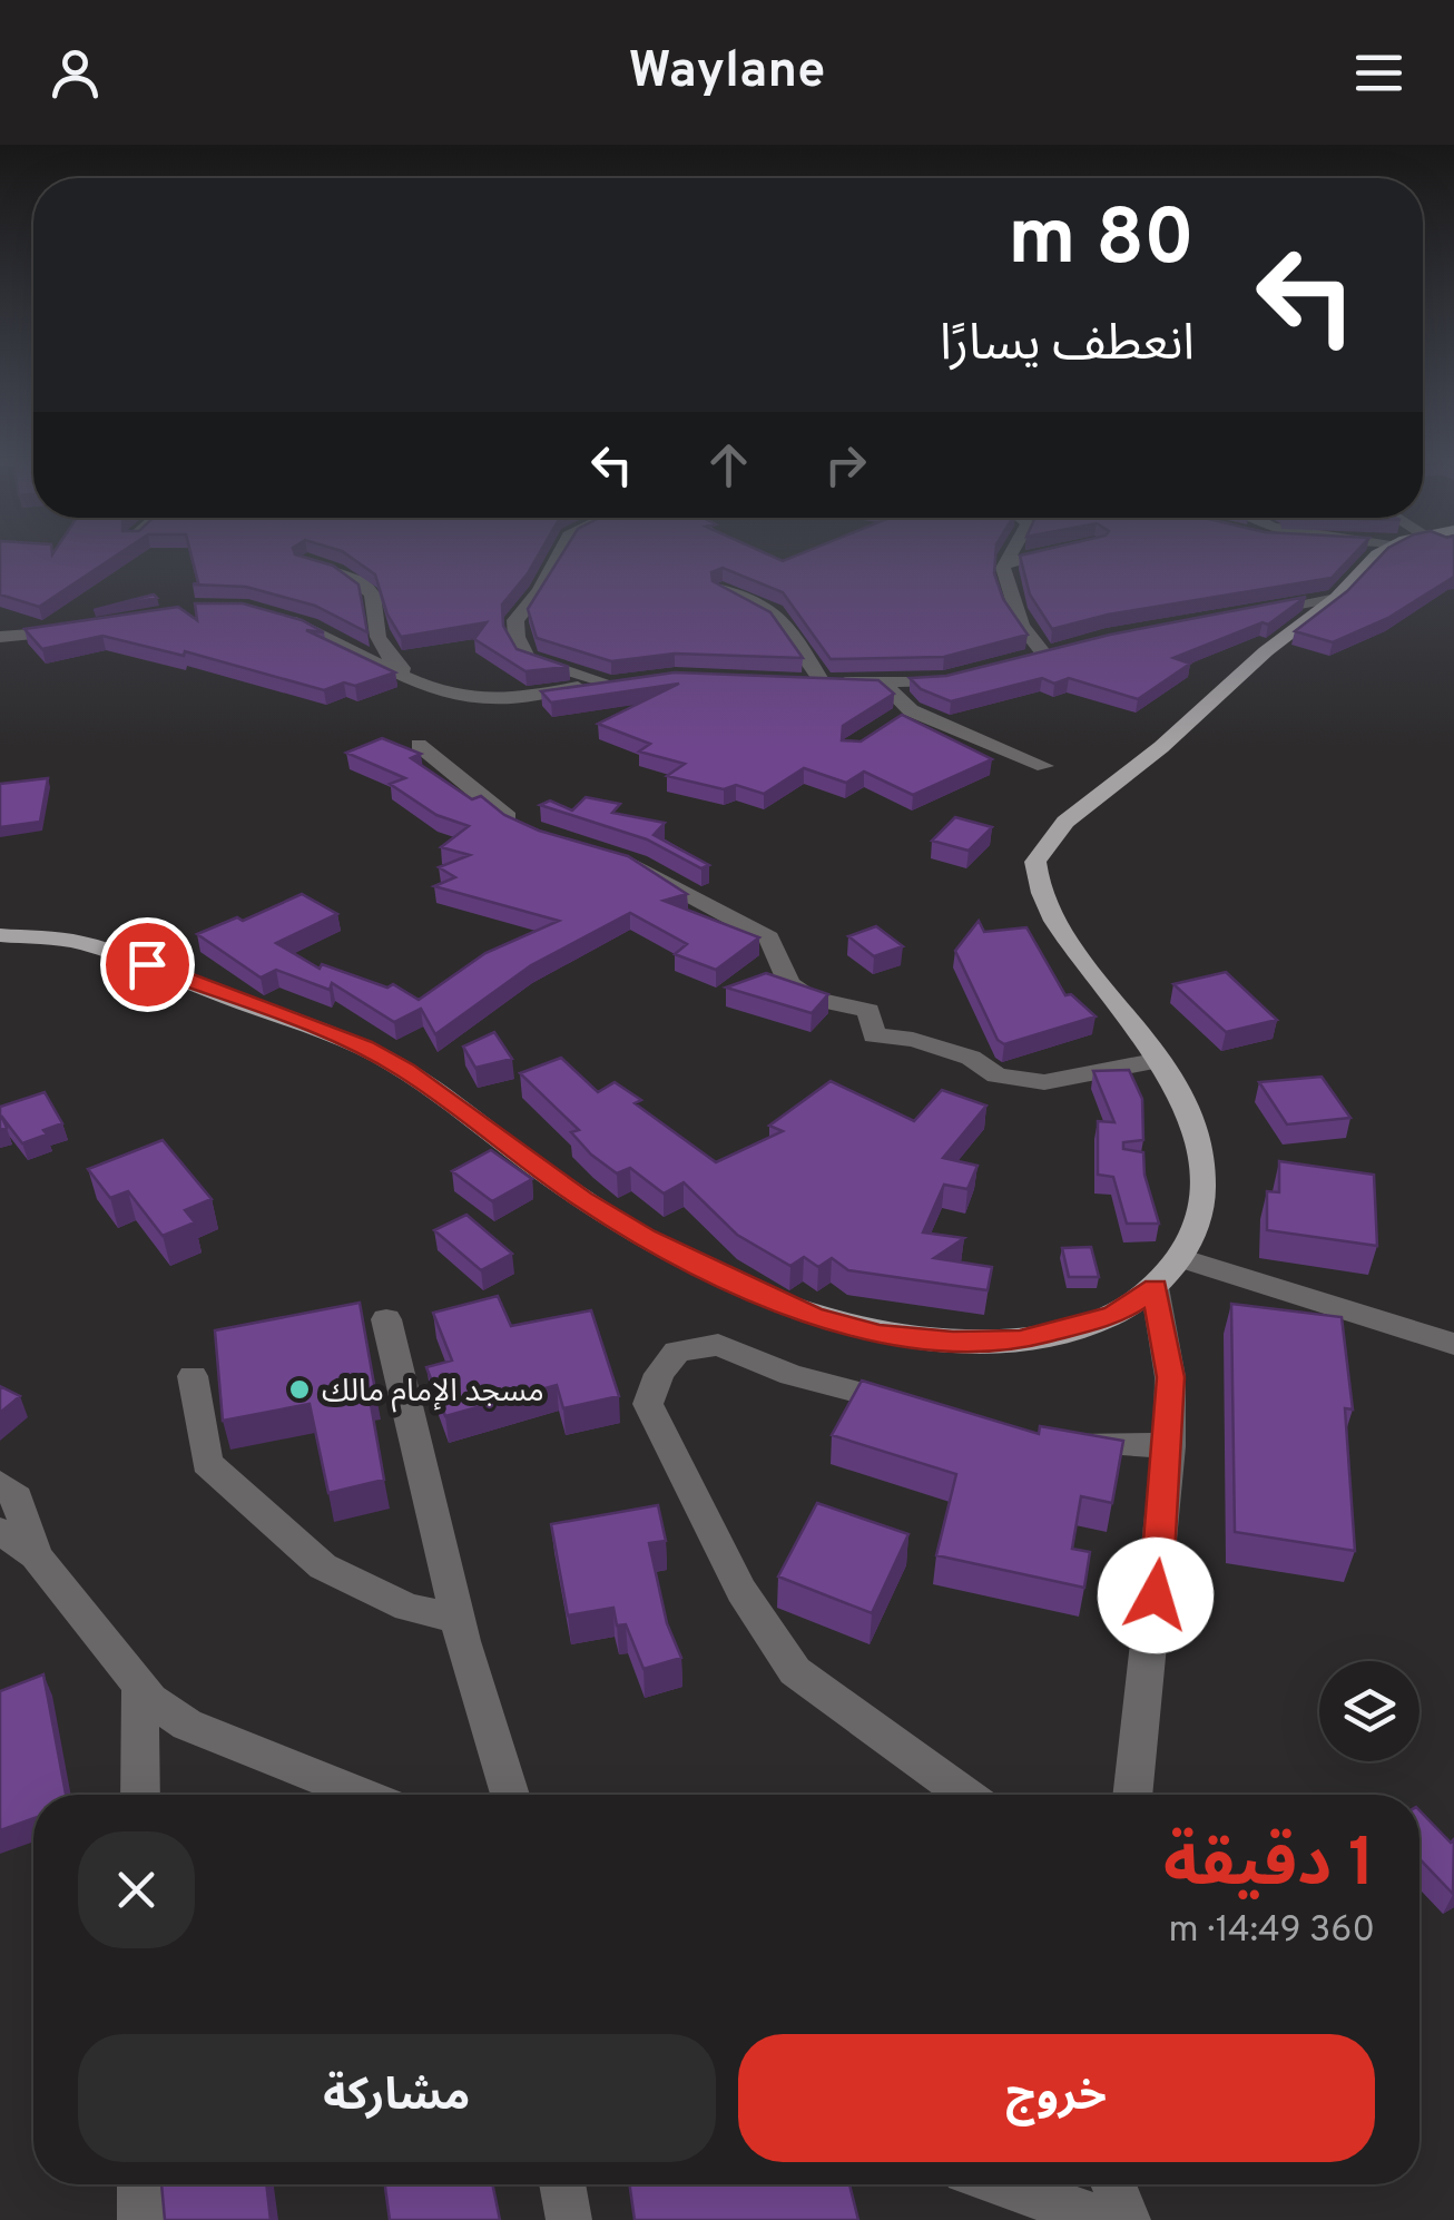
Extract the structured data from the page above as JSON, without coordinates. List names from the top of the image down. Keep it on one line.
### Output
{"places":["مسجد الإمام مالك"],"page":{"header":"Waylane","turn":["80 m","انعطف يسارًا"],"heading":["1 دقيقة","360 m · 14:49"],"buttons":["خروج","مشاركة"]}}
